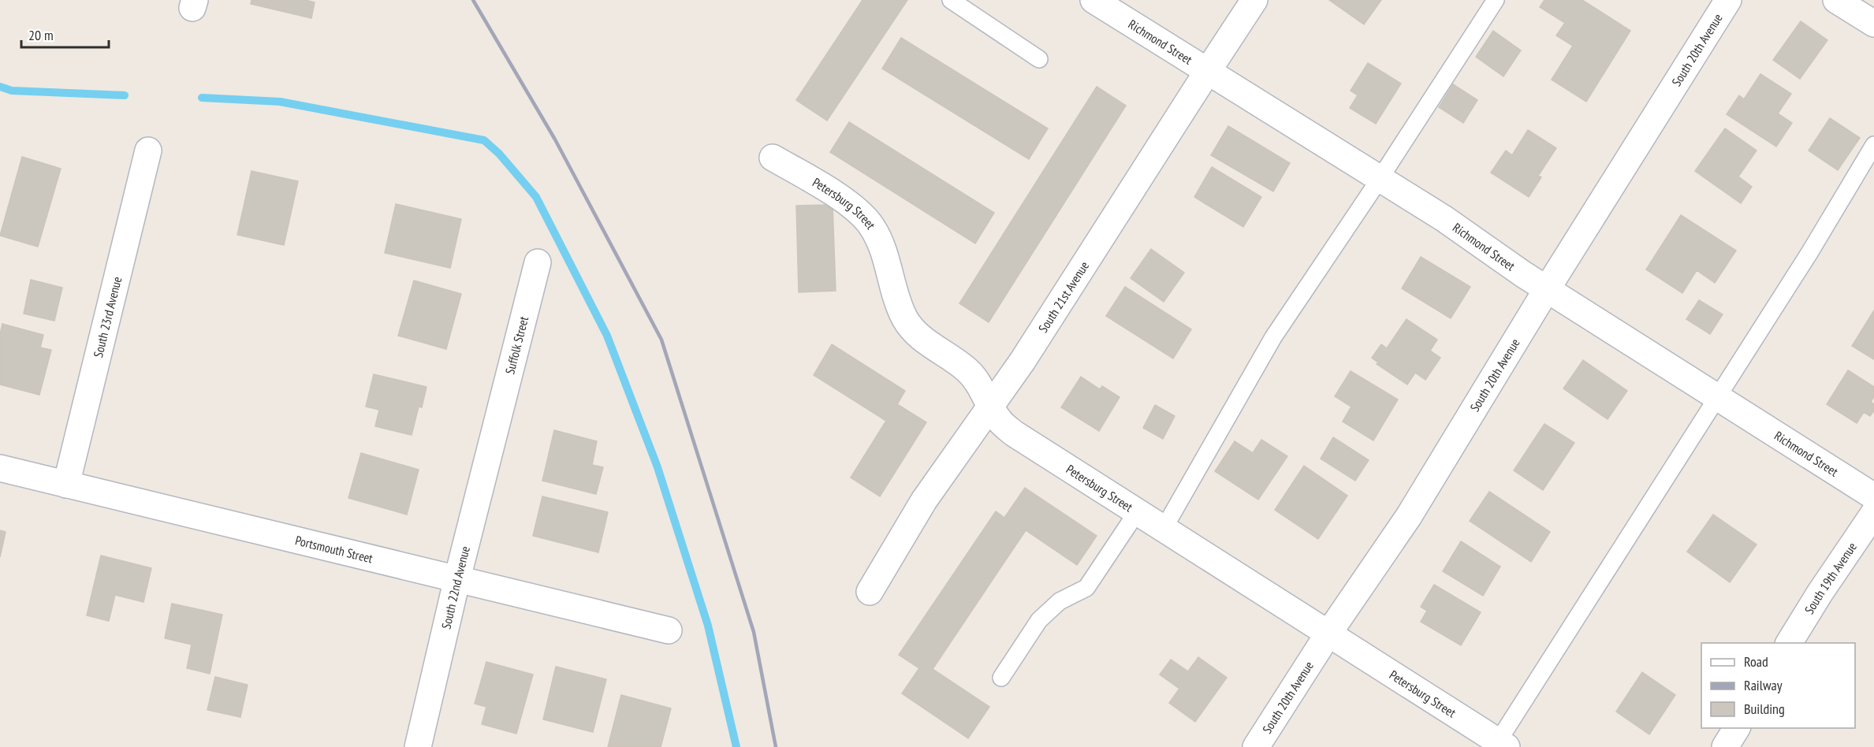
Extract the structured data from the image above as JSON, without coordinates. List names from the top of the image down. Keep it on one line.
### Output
{"streets":{"street":["Richmond Street","South 20th Avenue","Petersburg Street","South 21st Avenue","South 23rd Avenue","Suffolk Street","Portsmouth Street","South 19th Avenue","South 22nd Avenue"]},"crossings":[["Richmond Street","South 20th Avenue"],["Richmond Street","South 21st Avenue"],["South 20th Avenue","Petersburg Street"],["Petersburg Street","South 21st Avenue"],["South 23rd Avenue","Portsmouth Street"],["Suffolk Street","South 22nd Avenue"],["Portsmouth Street","South 22nd Avenue"]],"legend":["Road","Railway","Building"],"scale_bar":"20 m"}
